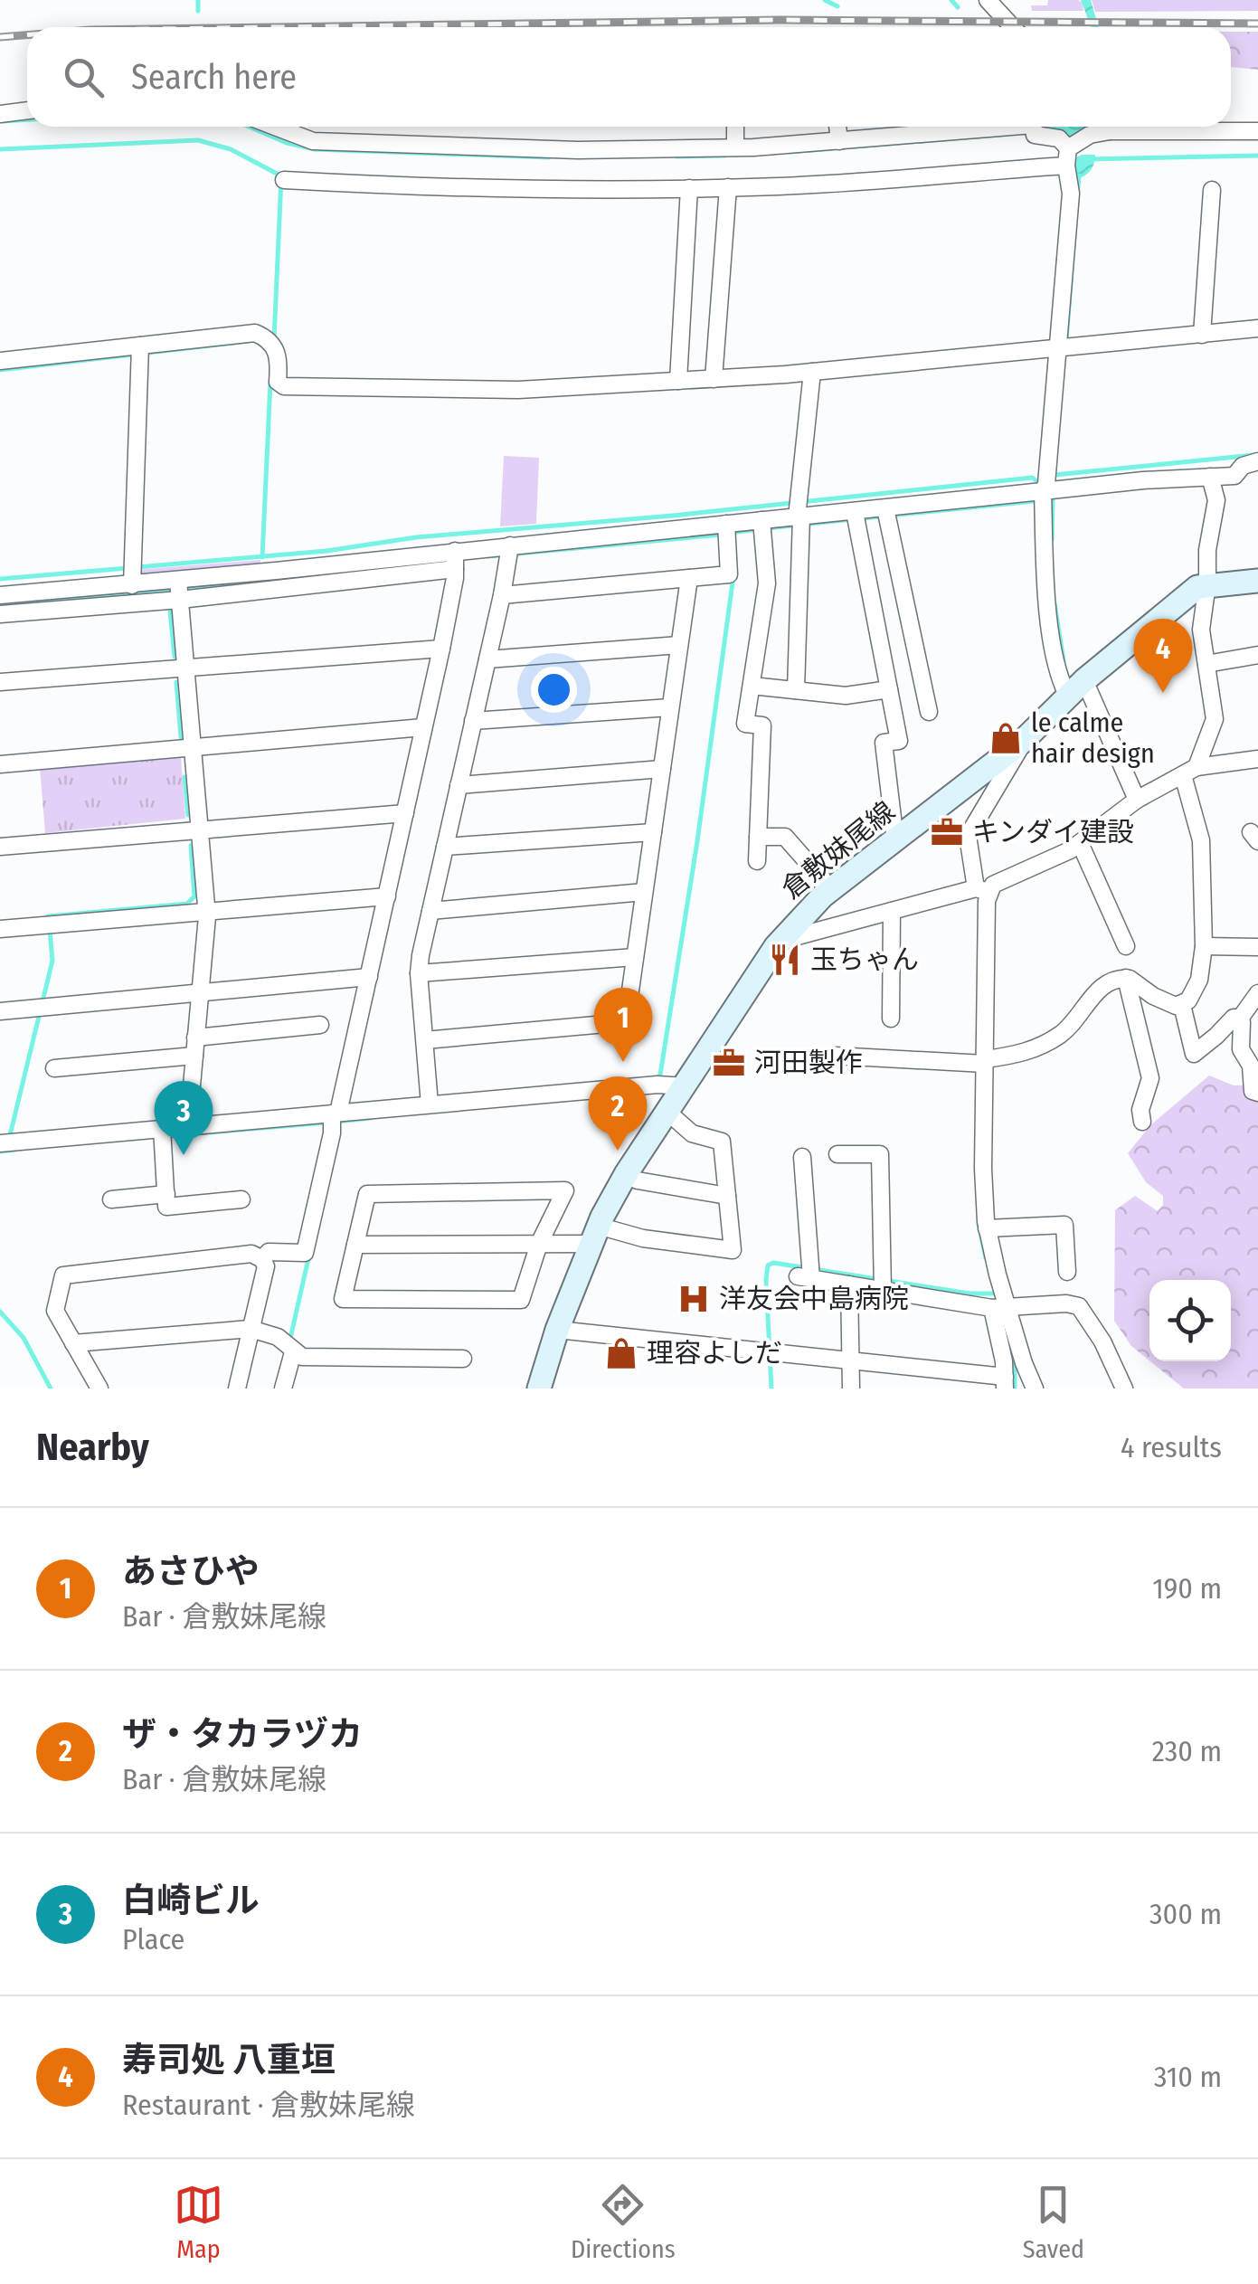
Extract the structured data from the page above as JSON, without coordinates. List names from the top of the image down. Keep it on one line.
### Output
{"streets":{"main road":["倉敷妹尾線"]},"places":{"shop":["le calme hair design","理容よしだ"],"office":["キンダイ建設","河田製作"],"restaurant":["玉ちゃん"],"hospital":["洋友会中島病院"]},"page":{"search":"Search here","pins":["4","1","2","3"],"heading":["Nearby","4 results"],"list":[{"mark":"1","name":"あさひや","note":"Bar · 倉敷妹尾線","value":"190 m"},{"mark":"2","name":"ザ・タカラヅカ","note":"Bar · 倉敷妹尾線","value":"230 m"},{"mark":"3","name":"白崎ビル","note":"Place","value":"300 m"},{"mark":"4","name":"寿司処 八重垣","note":"Restaurant · 倉敷妹尾線","value":"310 m"}],"nav":["Map","Directions","Saved"]}}
